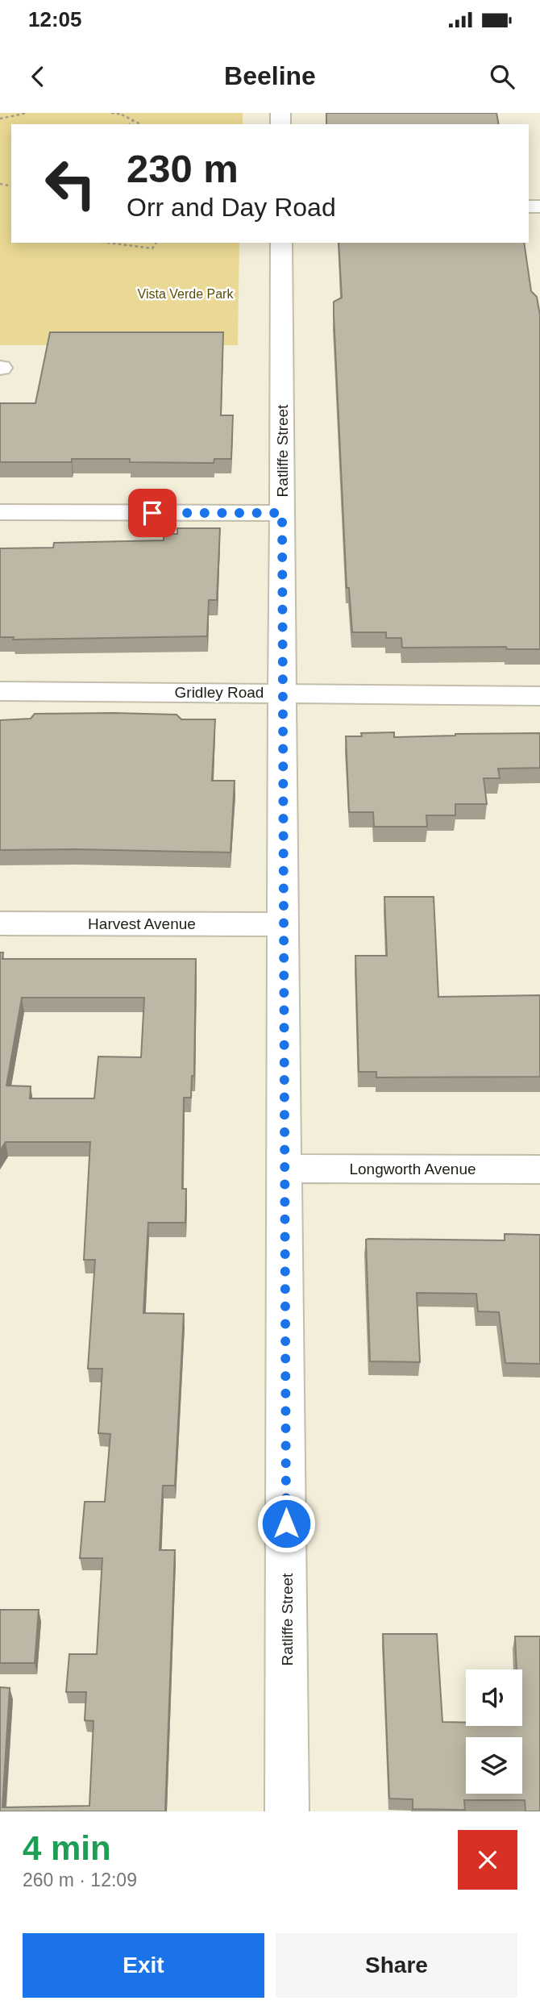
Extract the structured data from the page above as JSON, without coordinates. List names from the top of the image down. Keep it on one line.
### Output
{"streets":{"street":["Ratliffe Street","Gridley Road","Harvest Avenue","Longworth Avenue"]},"crossings":[["Ratliffe Street","Gridley Road"],["Ratliffe Street","Harvest Avenue"],["Ratliffe Street","Longworth Avenue"]],"parks":["Vista Verde Park"],"page":{"status":"12:05","header":"Beeline","turn":["230 m","Orr and Day Road"],"heading":["4 min","260 m · 12:09"],"buttons":["Exit","Share"]}}
